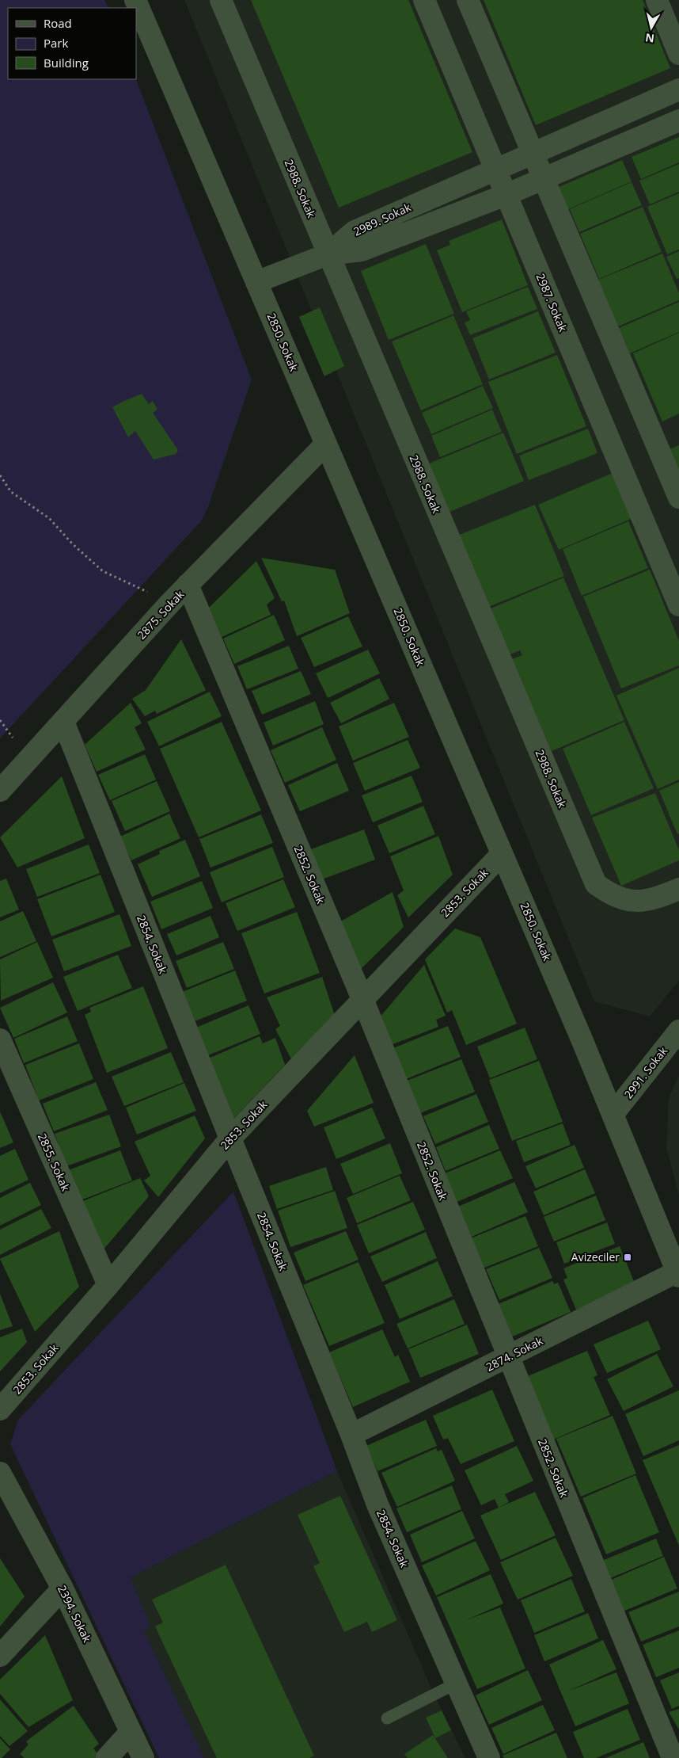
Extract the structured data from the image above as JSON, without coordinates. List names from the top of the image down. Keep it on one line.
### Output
{"streets":{"street":["2988. Sokak","2989. Sokak","2987. Sokak","2850. Sokak","2875. Sokak","2852. Sokak","2853. Sokak","2854. Sokak","2991. Sokak","2855. Sokak","2874. Sokak","2394. Sokak"]},"crossings":[["2988. Sokak","2989. Sokak"],["2989. Sokak","2987. Sokak"],["2850. Sokak","2875. Sokak"],["2850. Sokak","2853. Sokak"],["2850. Sokak","2991. Sokak"],["2850. Sokak","2874. Sokak"],["2875. Sokak","2852. Sokak"],["2875. Sokak","2854. Sokak"],["2852. Sokak","2853. Sokak"],["2852. Sokak","2874. Sokak"],["2853. Sokak","2854. Sokak"],["2853. Sokak","2855. Sokak"],["2854. Sokak","2874. Sokak"]],"places":{"transit":["Avizeciler"]},"legend":["Road","Park","Building"],"north":"bottom"}
